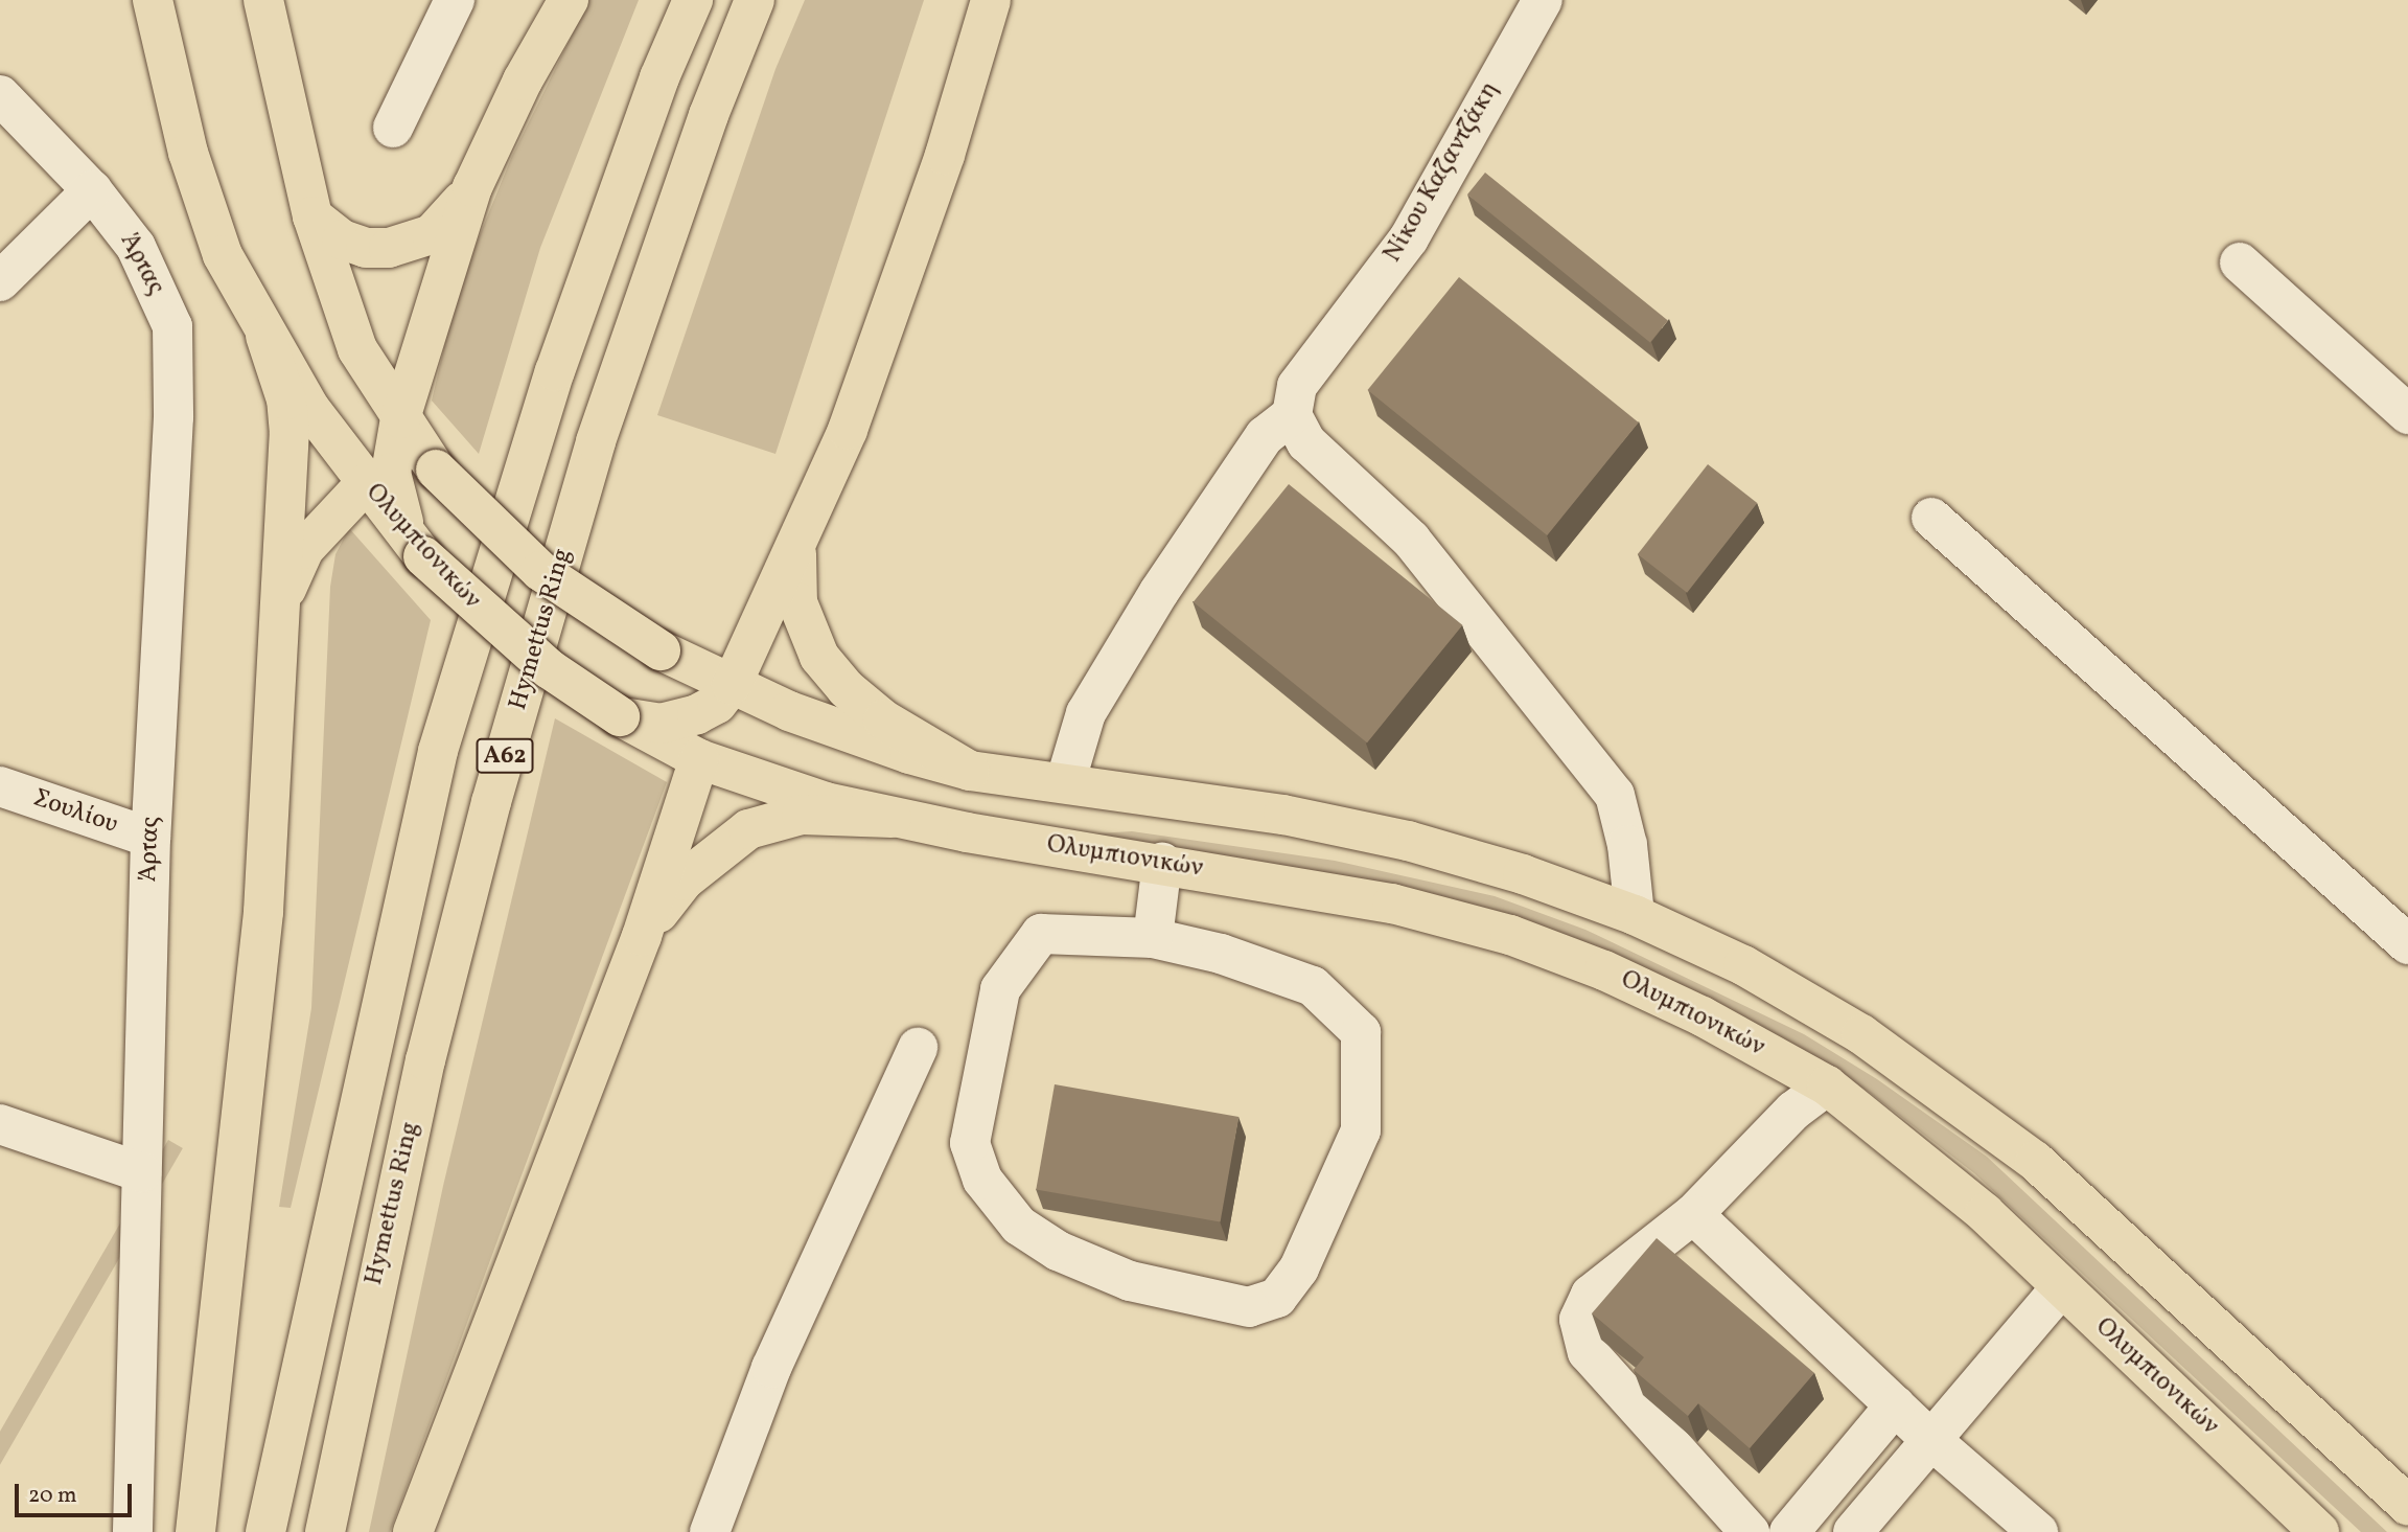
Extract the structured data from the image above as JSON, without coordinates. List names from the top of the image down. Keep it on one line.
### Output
{"streets":{"main road":["Ολυμπιονικών","Hymettus Ring","Α62"],"street":["Νίκου Καζαντζάκη","Άρτας","Σουλίου"]},"crossings":[["Άρτας","Σουλίου"]],"scale_bar":"20 m"}
